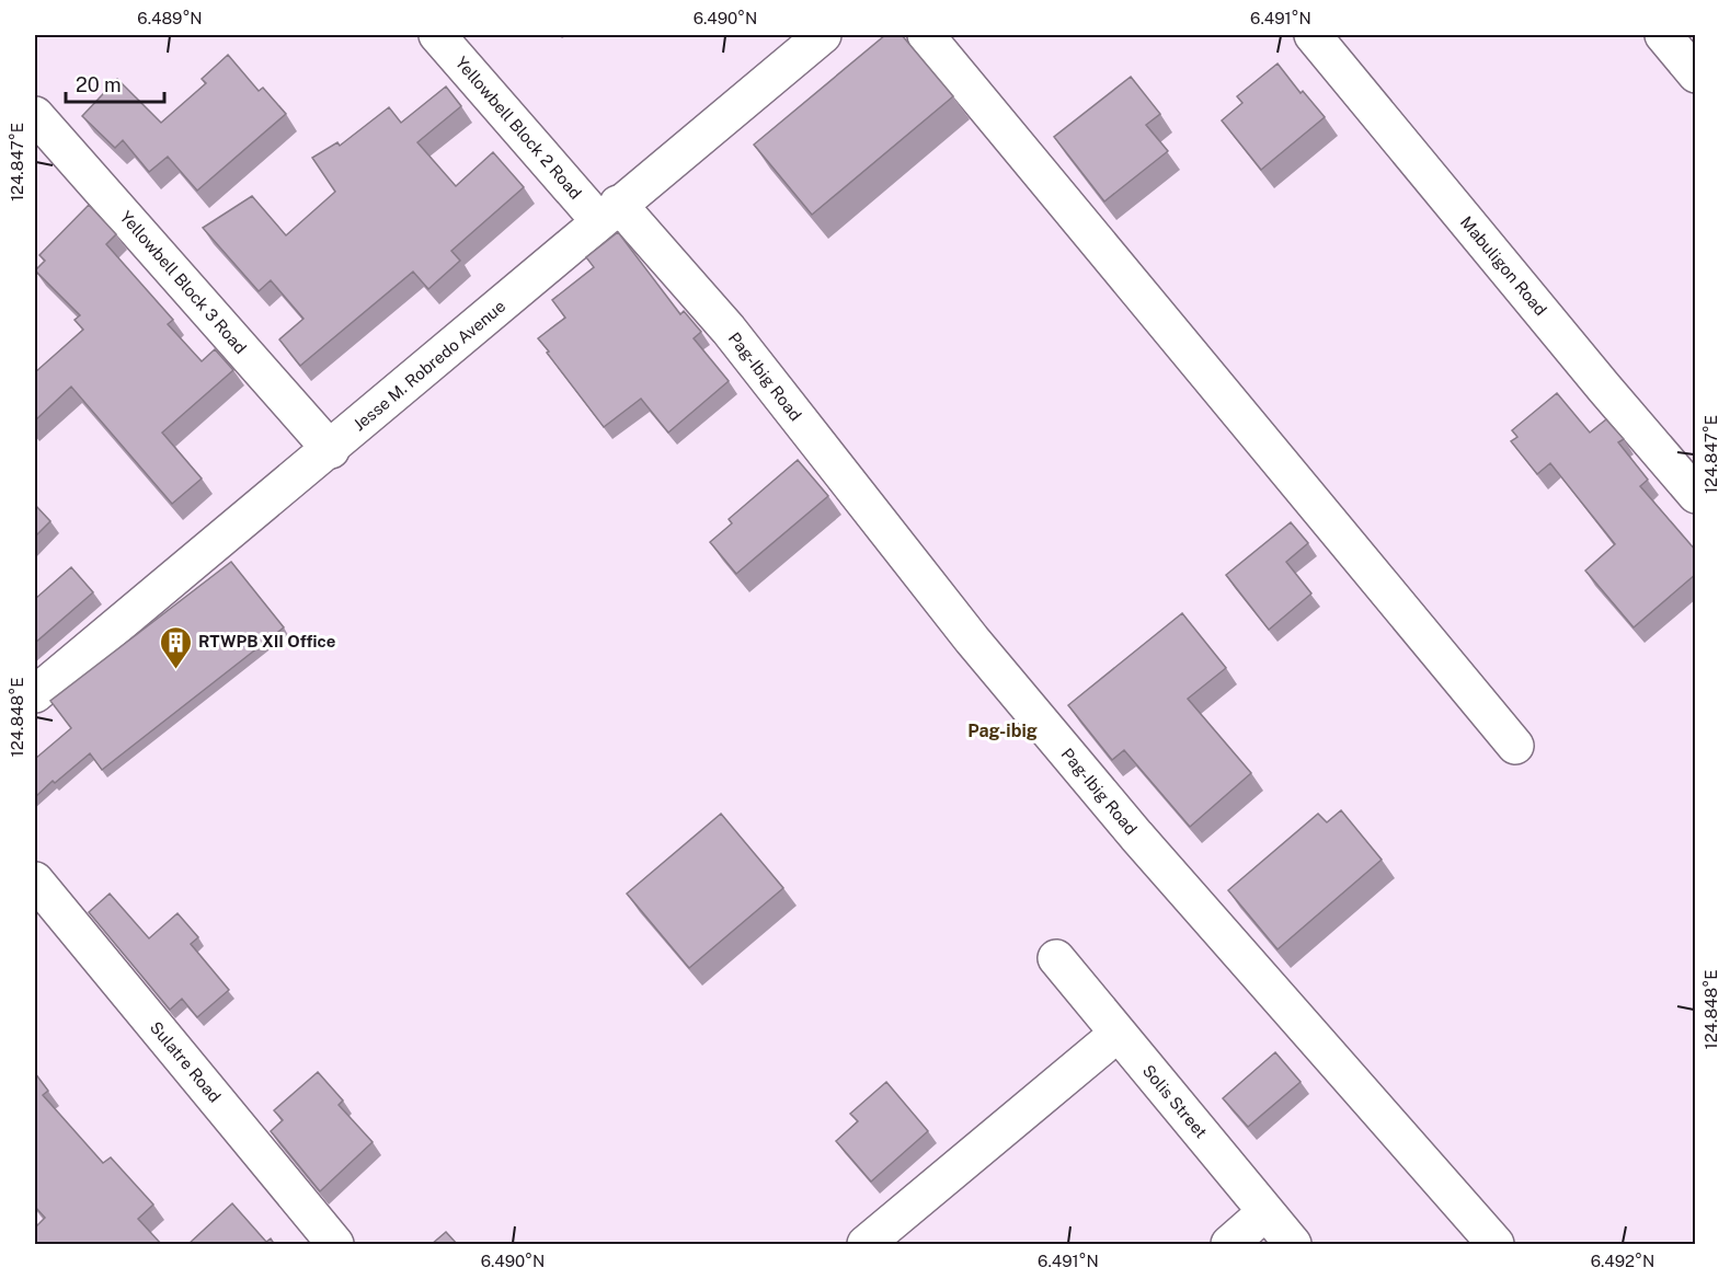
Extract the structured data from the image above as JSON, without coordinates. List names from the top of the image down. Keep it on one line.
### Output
{"streets":{"street":["Yellowbell Block 2 Road","Mabuligon Road","Yellowbell Block 3 Road","Jesse M. Robredo Avenue","Pag-Ibig Road","Sulatre Road","Solis Street"]},"crossings":[["Yellowbell Block 2 Road","Jesse M. Robredo Avenue"],["Yellowbell Block 2 Road","Pag-Ibig Road"],["Yellowbell Block 3 Road","Jesse M. Robredo Avenue"],["Jesse M. Robredo Avenue","Pag-Ibig Road"]],"districts":["Pag-ibig"],"places":{"building":["RTWPB XII Office"]},"scale_bar":"20 m","coordinates":["6.489°N","6.490°N","6.491°N","124.847°E","124.848°E","6.492°N"]}
